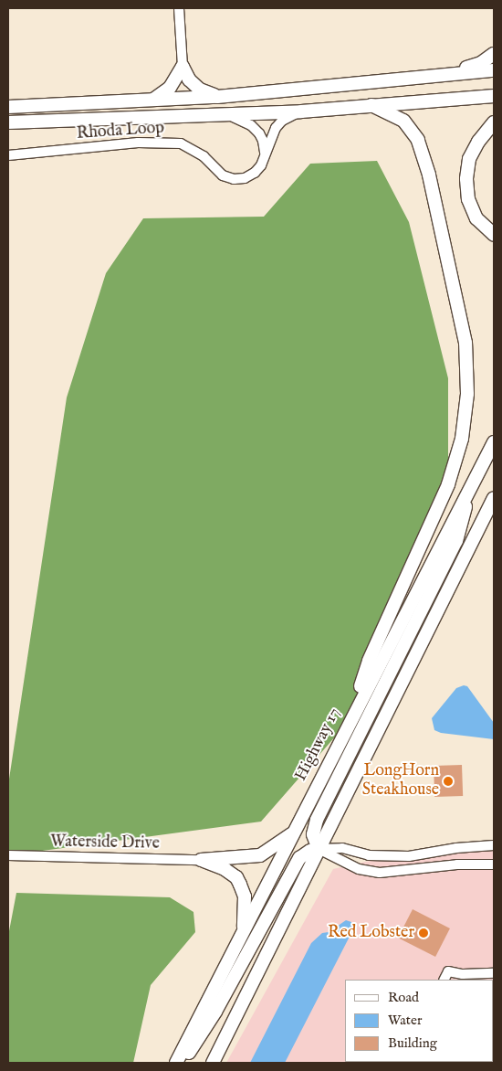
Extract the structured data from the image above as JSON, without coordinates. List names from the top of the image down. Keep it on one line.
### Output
{"streets":{"highway":["Highway 17"],"street":["Rhoda Loop","Waterside Drive"]},"places":["LongHorn Steakhouse","Red Lobster"],"legend":["Road","Water","Building"]}
